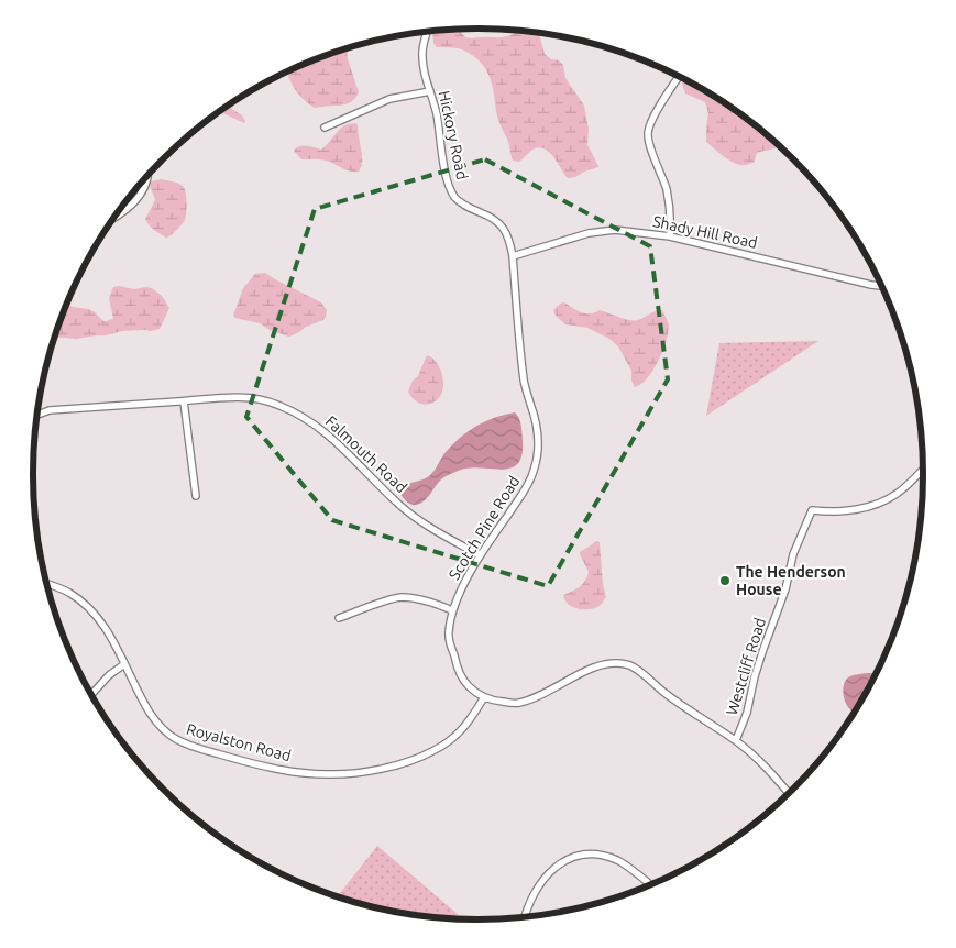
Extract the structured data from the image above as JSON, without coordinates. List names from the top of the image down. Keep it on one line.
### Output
{"streets":{"street":["Hickory Road","Shady Hill Road","Falmouth Road","Scotch Pine Road","Westcliff Road","Royalston Road"]},"crossings":[["Hickory Road","Shady Hill Road"],["Hickory Road","Scotch Pine Road"],["Shady Hill Road","Scotch Pine Road"],["Falmouth Road","Scotch Pine Road"],["Scotch Pine Road","Royalston Road"]],"places":["The Henderson House"]}
